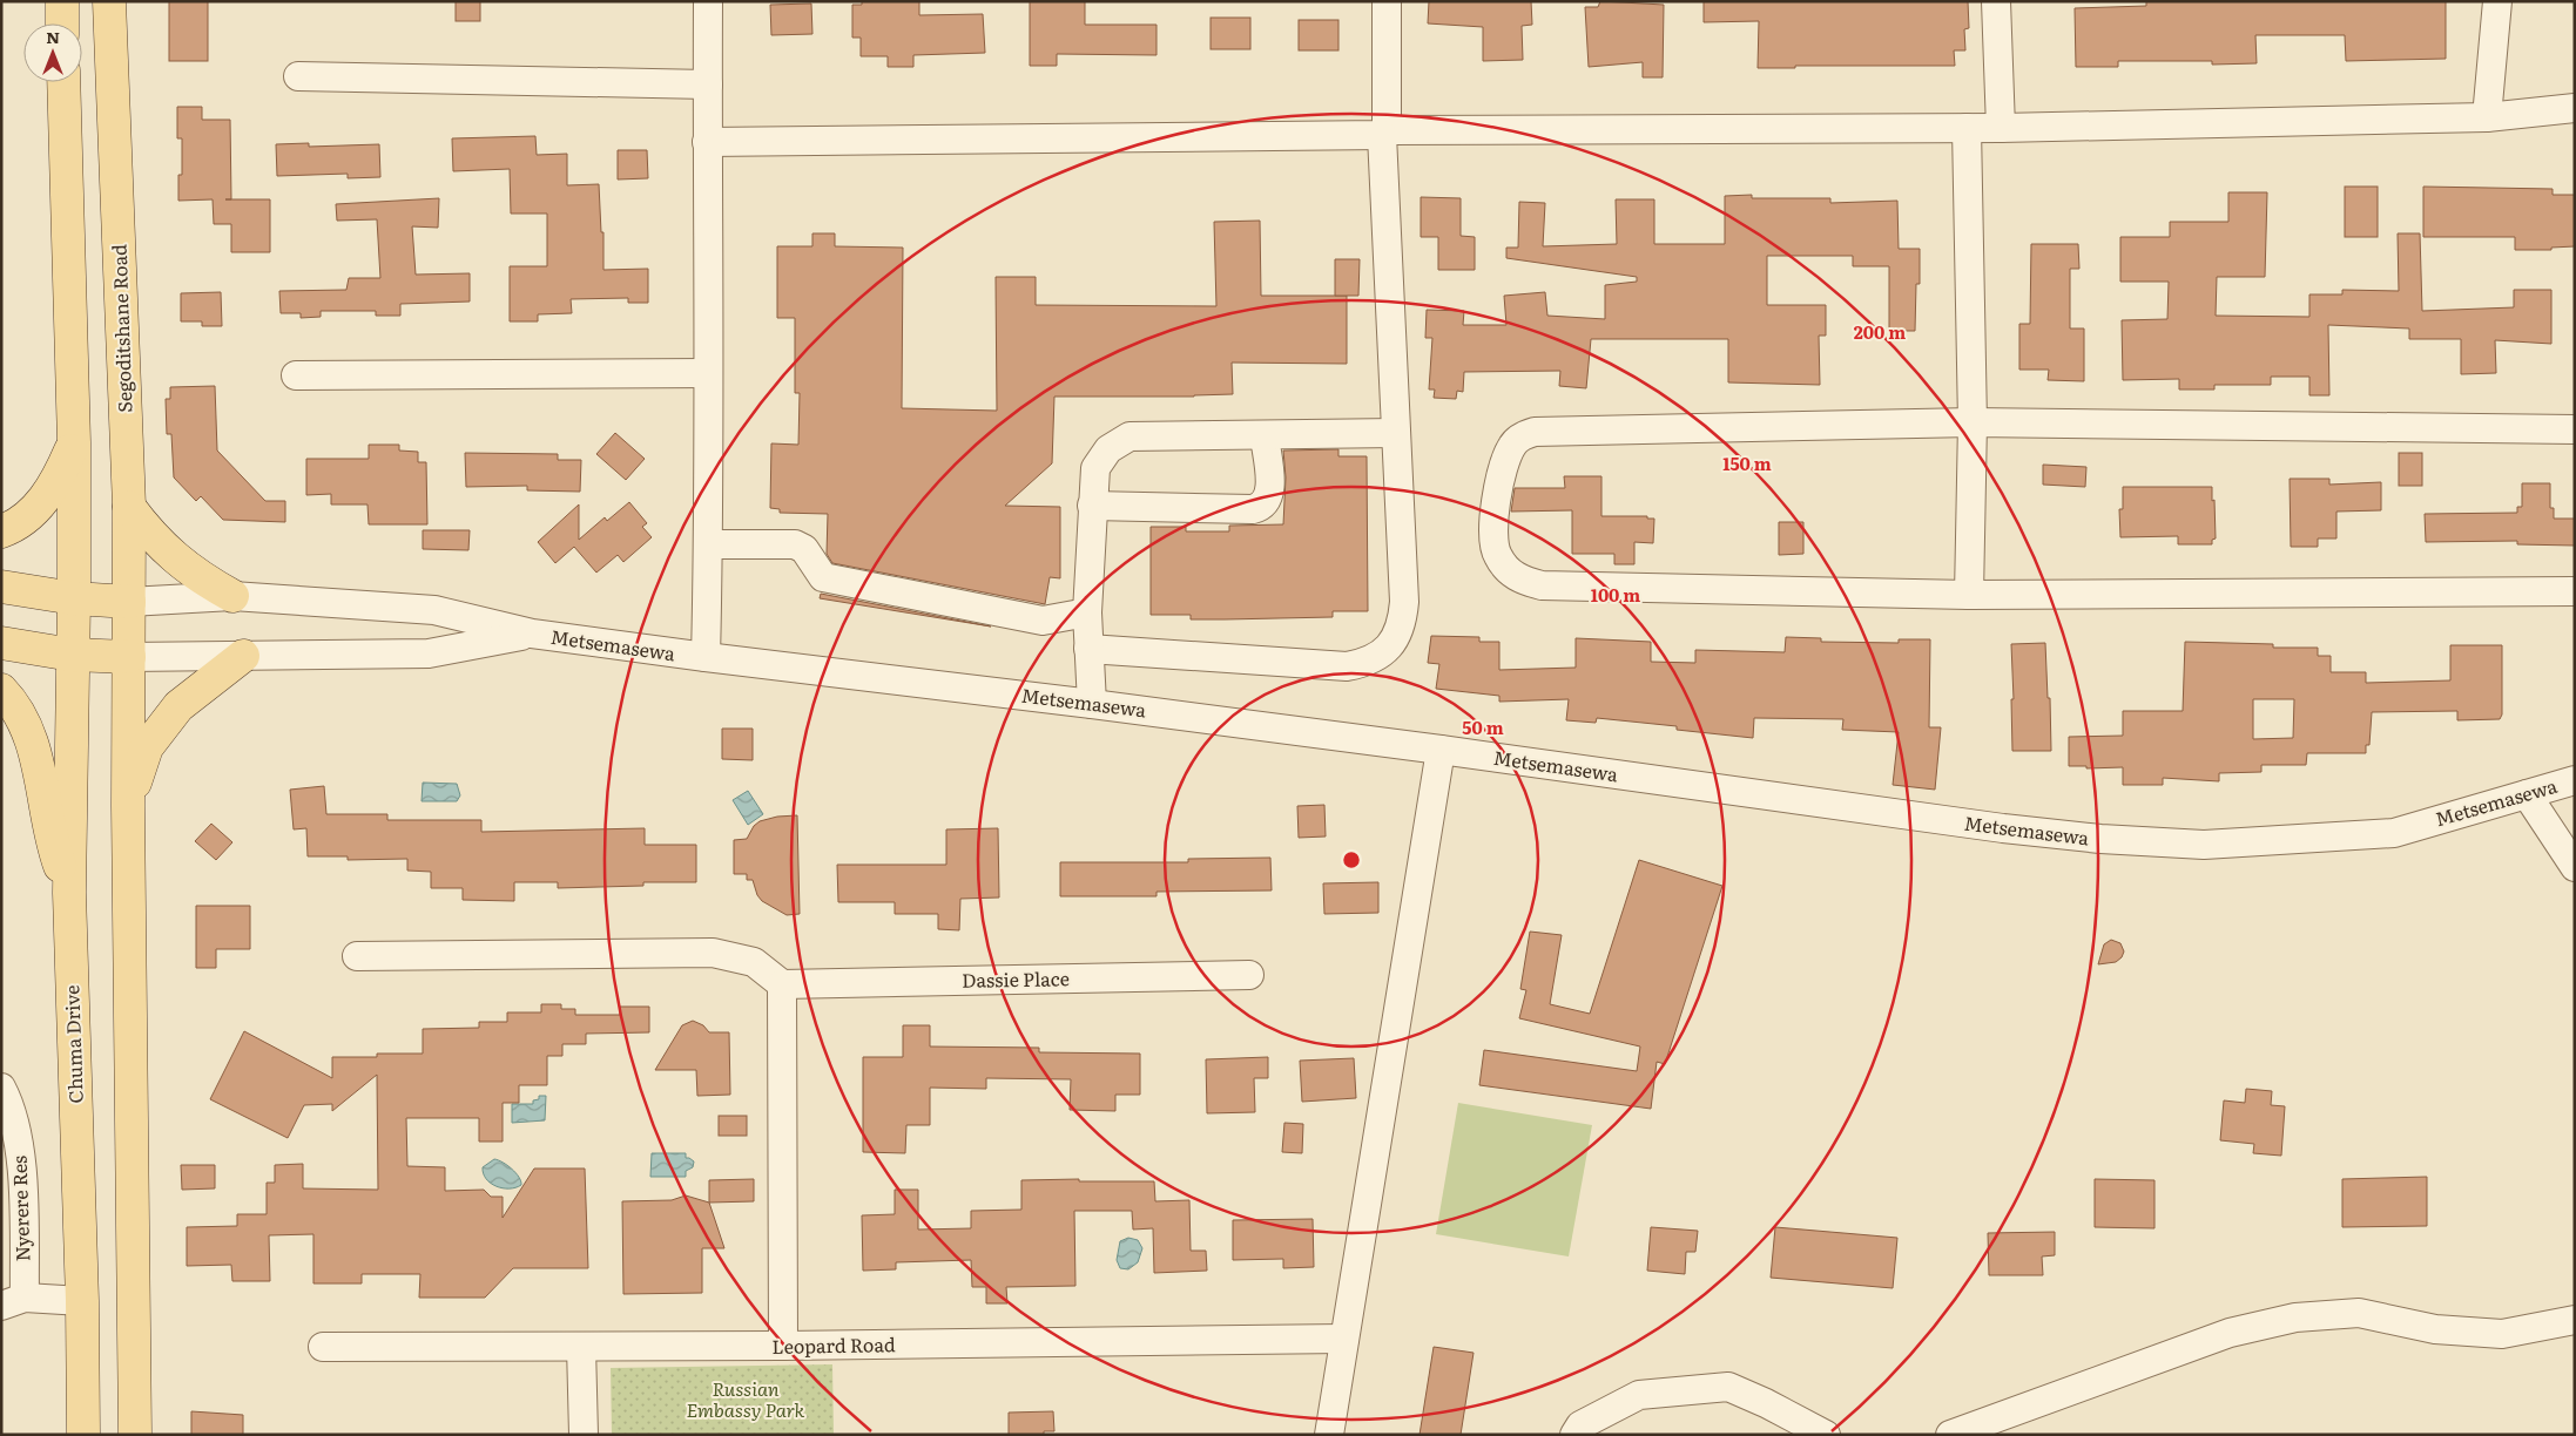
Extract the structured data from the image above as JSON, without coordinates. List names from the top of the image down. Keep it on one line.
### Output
{"streets":{"main road":["Segoditshane Road","Metsemasewa","Chuma Drive"],"street":["Dassie Place","Nyerere Res","Leopard Road"]},"crossings":[["Segoditshane Road","Metsemasewa"],["Metsemasewa","Chuma Drive"]],"parks":["Russian Embassy Park"],"north":"top","rings":["200 m","150 m","100 m","50 m"]}
